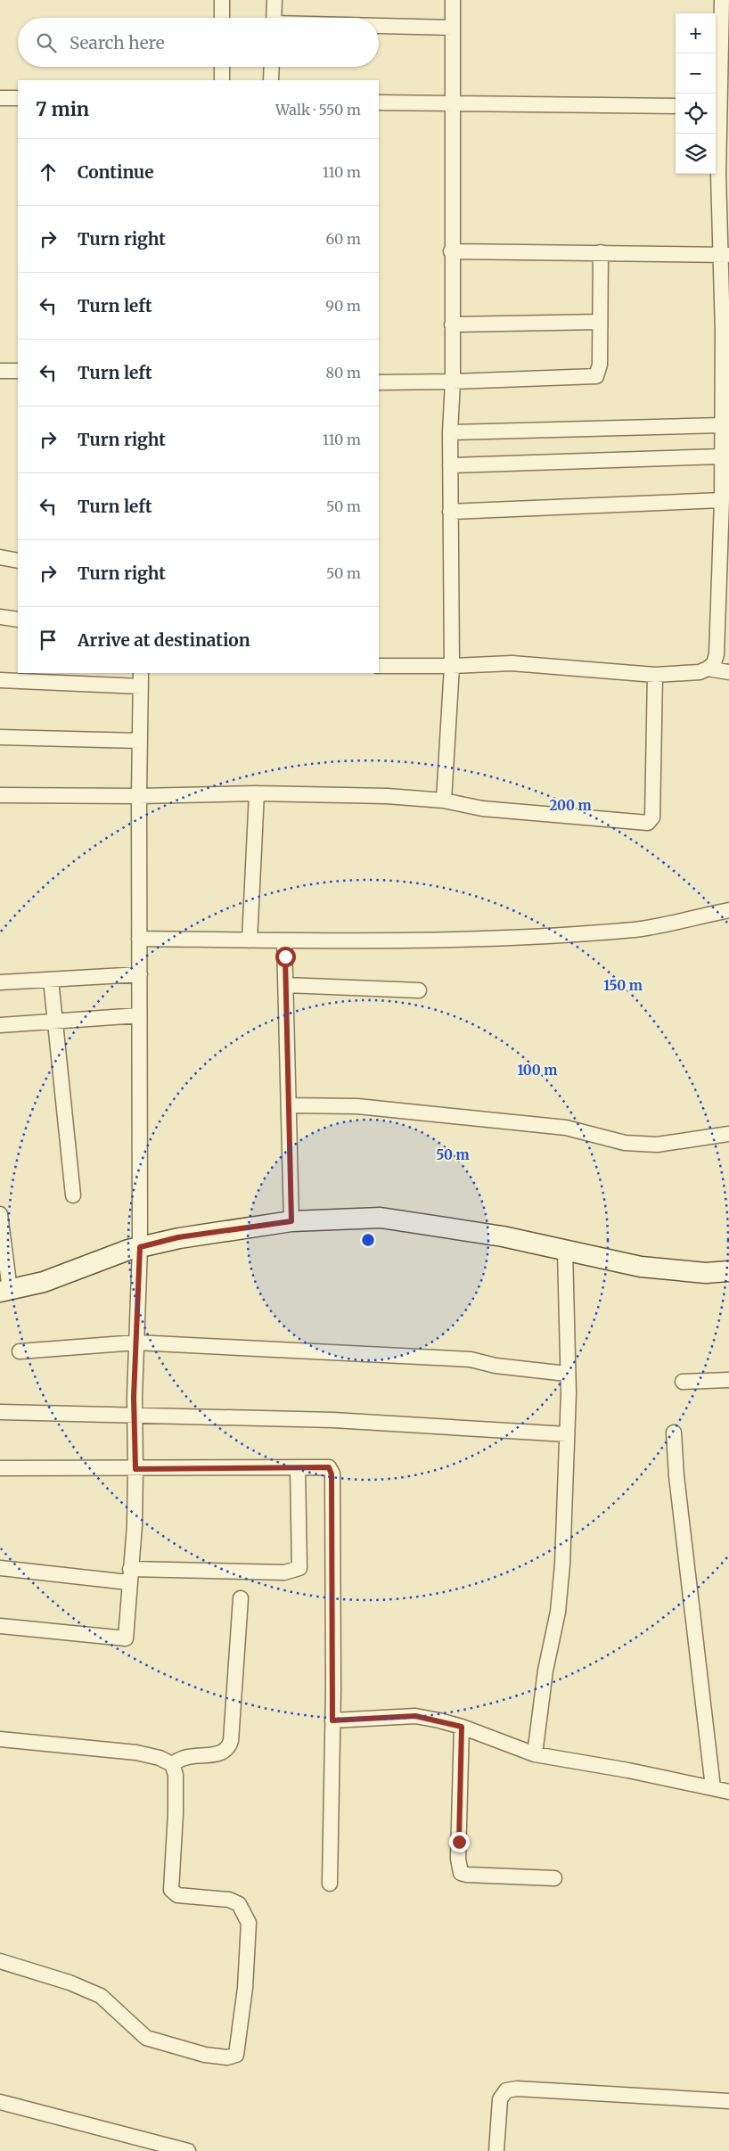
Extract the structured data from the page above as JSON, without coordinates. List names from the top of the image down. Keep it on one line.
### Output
{"page":{"map_buttons":["+","−"],"search":"Search here","heading":["7 min","Walk · 550 m"],"list":[["Continue","110 m"],["Turn right","60 m"],["Turn left","90 m"],["Turn left","80 m"],["Turn right","110 m"],["Turn left","50 m"],["Turn right","50 m"],"Arrive at destination"]},"rings":["200 m","150 m","100 m","50 m"]}
